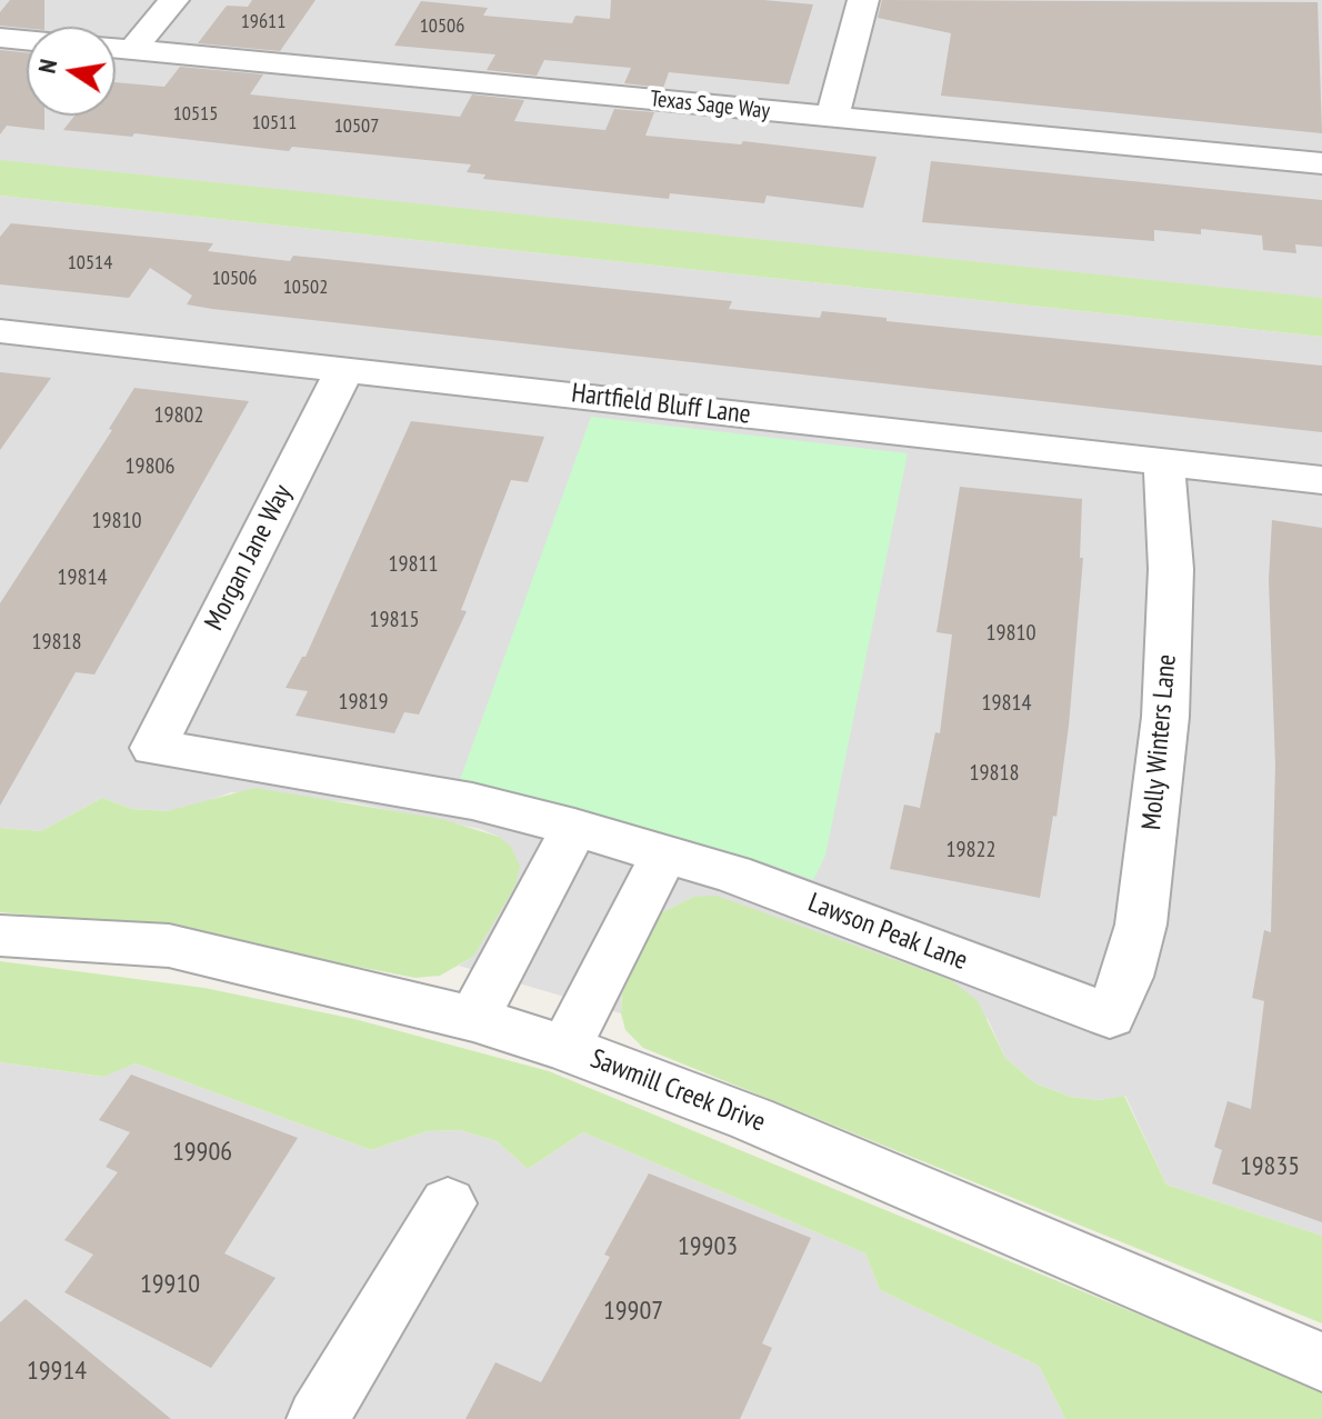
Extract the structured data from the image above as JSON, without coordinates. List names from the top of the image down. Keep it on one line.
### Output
{"streets":{"street":["Texas Sage Way","Hartfield Bluff Lane","Morgan Jane Way","Molly Winters Lane","Lawson Peak Lane","Sawmill Creek Drive"]},"crossings":[["Hartfield Bluff Lane","Morgan Jane Way"],["Hartfield Bluff Lane","Molly Winters Lane"],["Morgan Jane Way","Lawson Peak Lane"],["Molly Winters Lane","Lawson Peak Lane"]],"house_numbers":["19611","10506","10515","10511","10507","10514","10506","10502","19802","19806","19810","19811","19814","19815","19810","19818","19819","19814","19818","19822","19906","19835","19903","19910","19907","19914"],"north":"left"}
